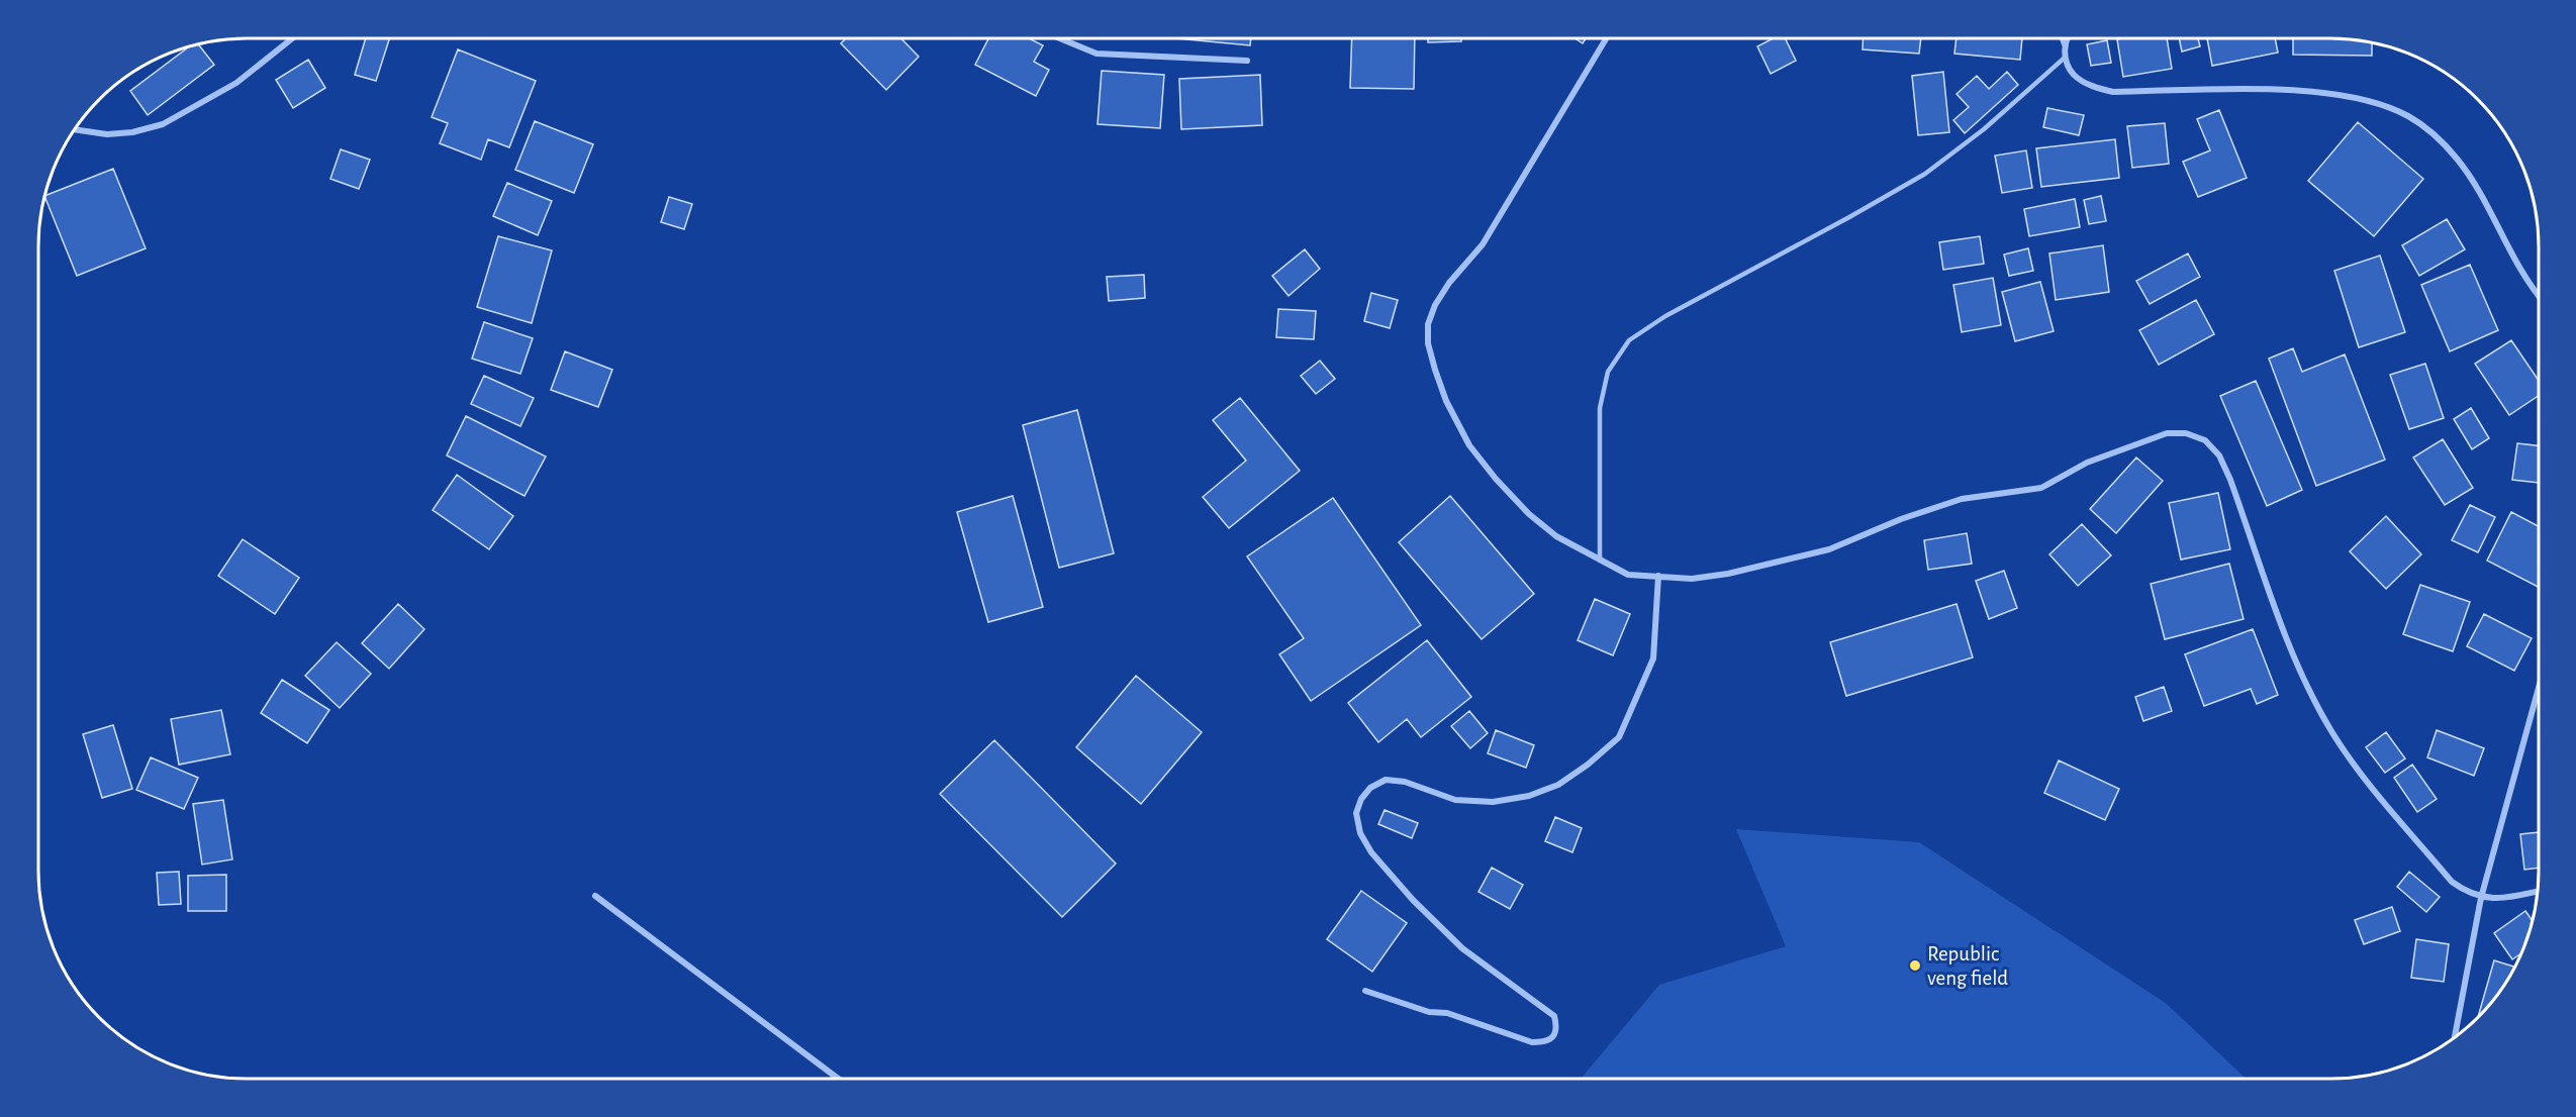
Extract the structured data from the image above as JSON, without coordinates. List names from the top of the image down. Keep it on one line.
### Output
{"places":["Republic veng field"]}
